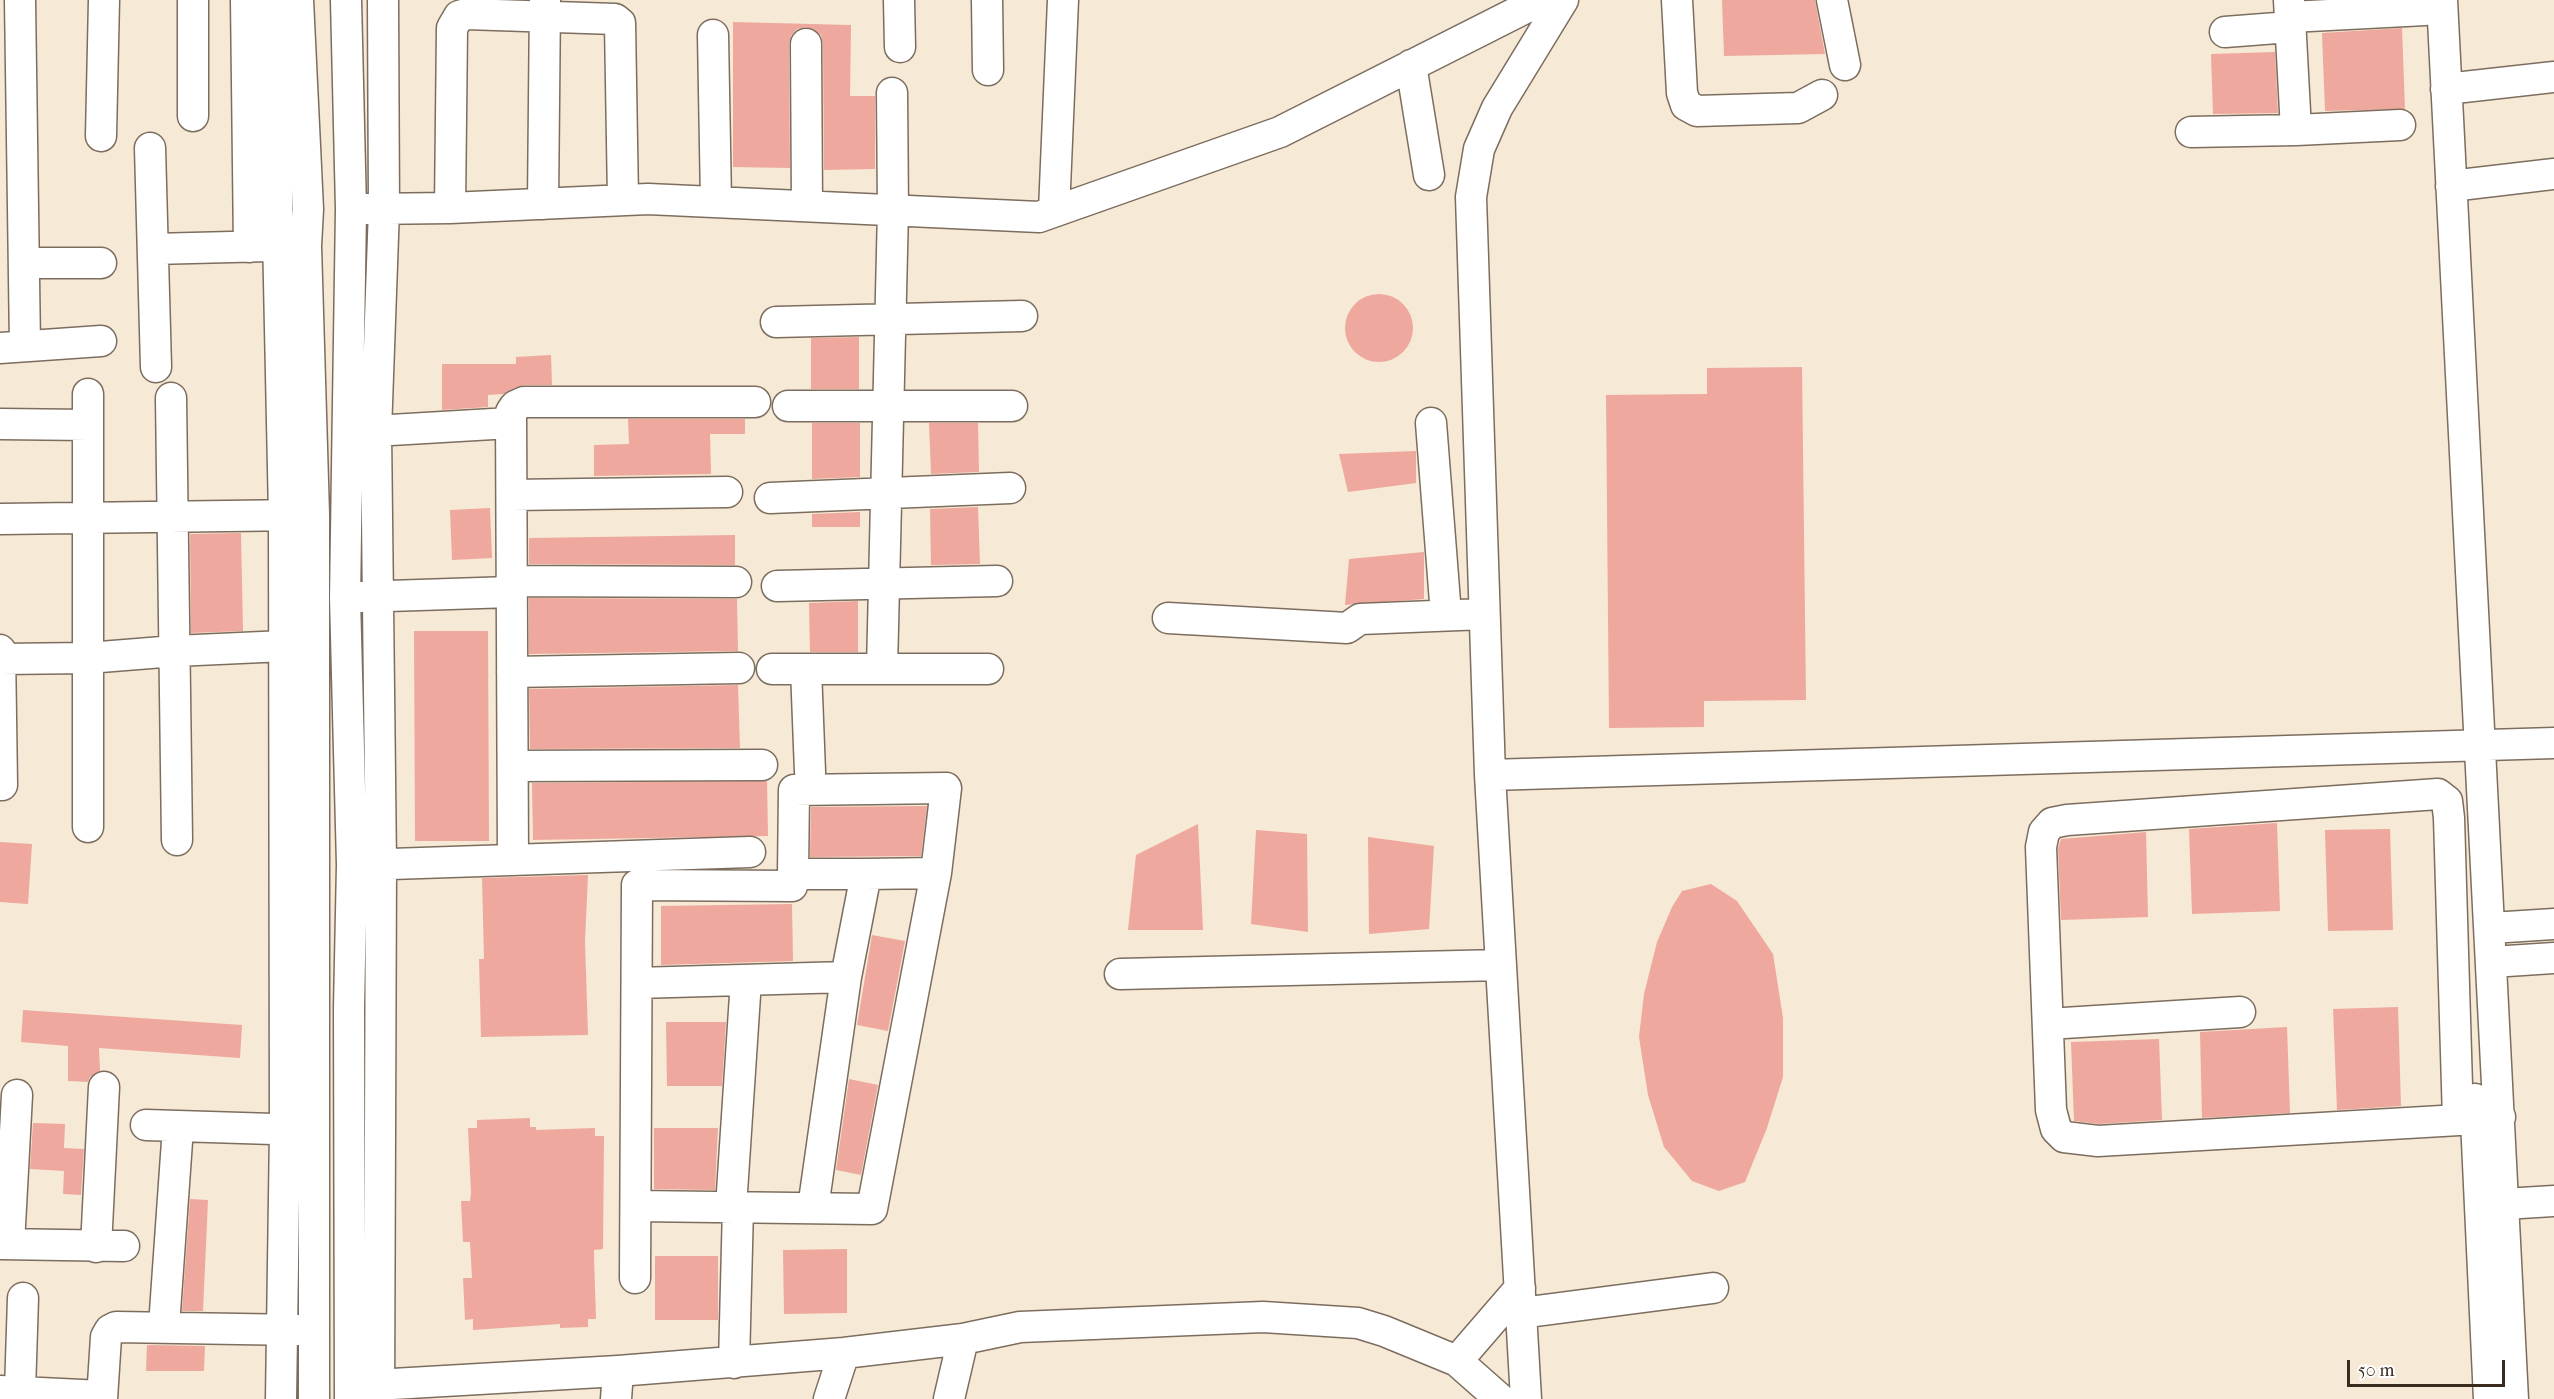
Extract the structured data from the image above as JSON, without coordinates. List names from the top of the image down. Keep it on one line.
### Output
{"scale_bar":"50 m"}
